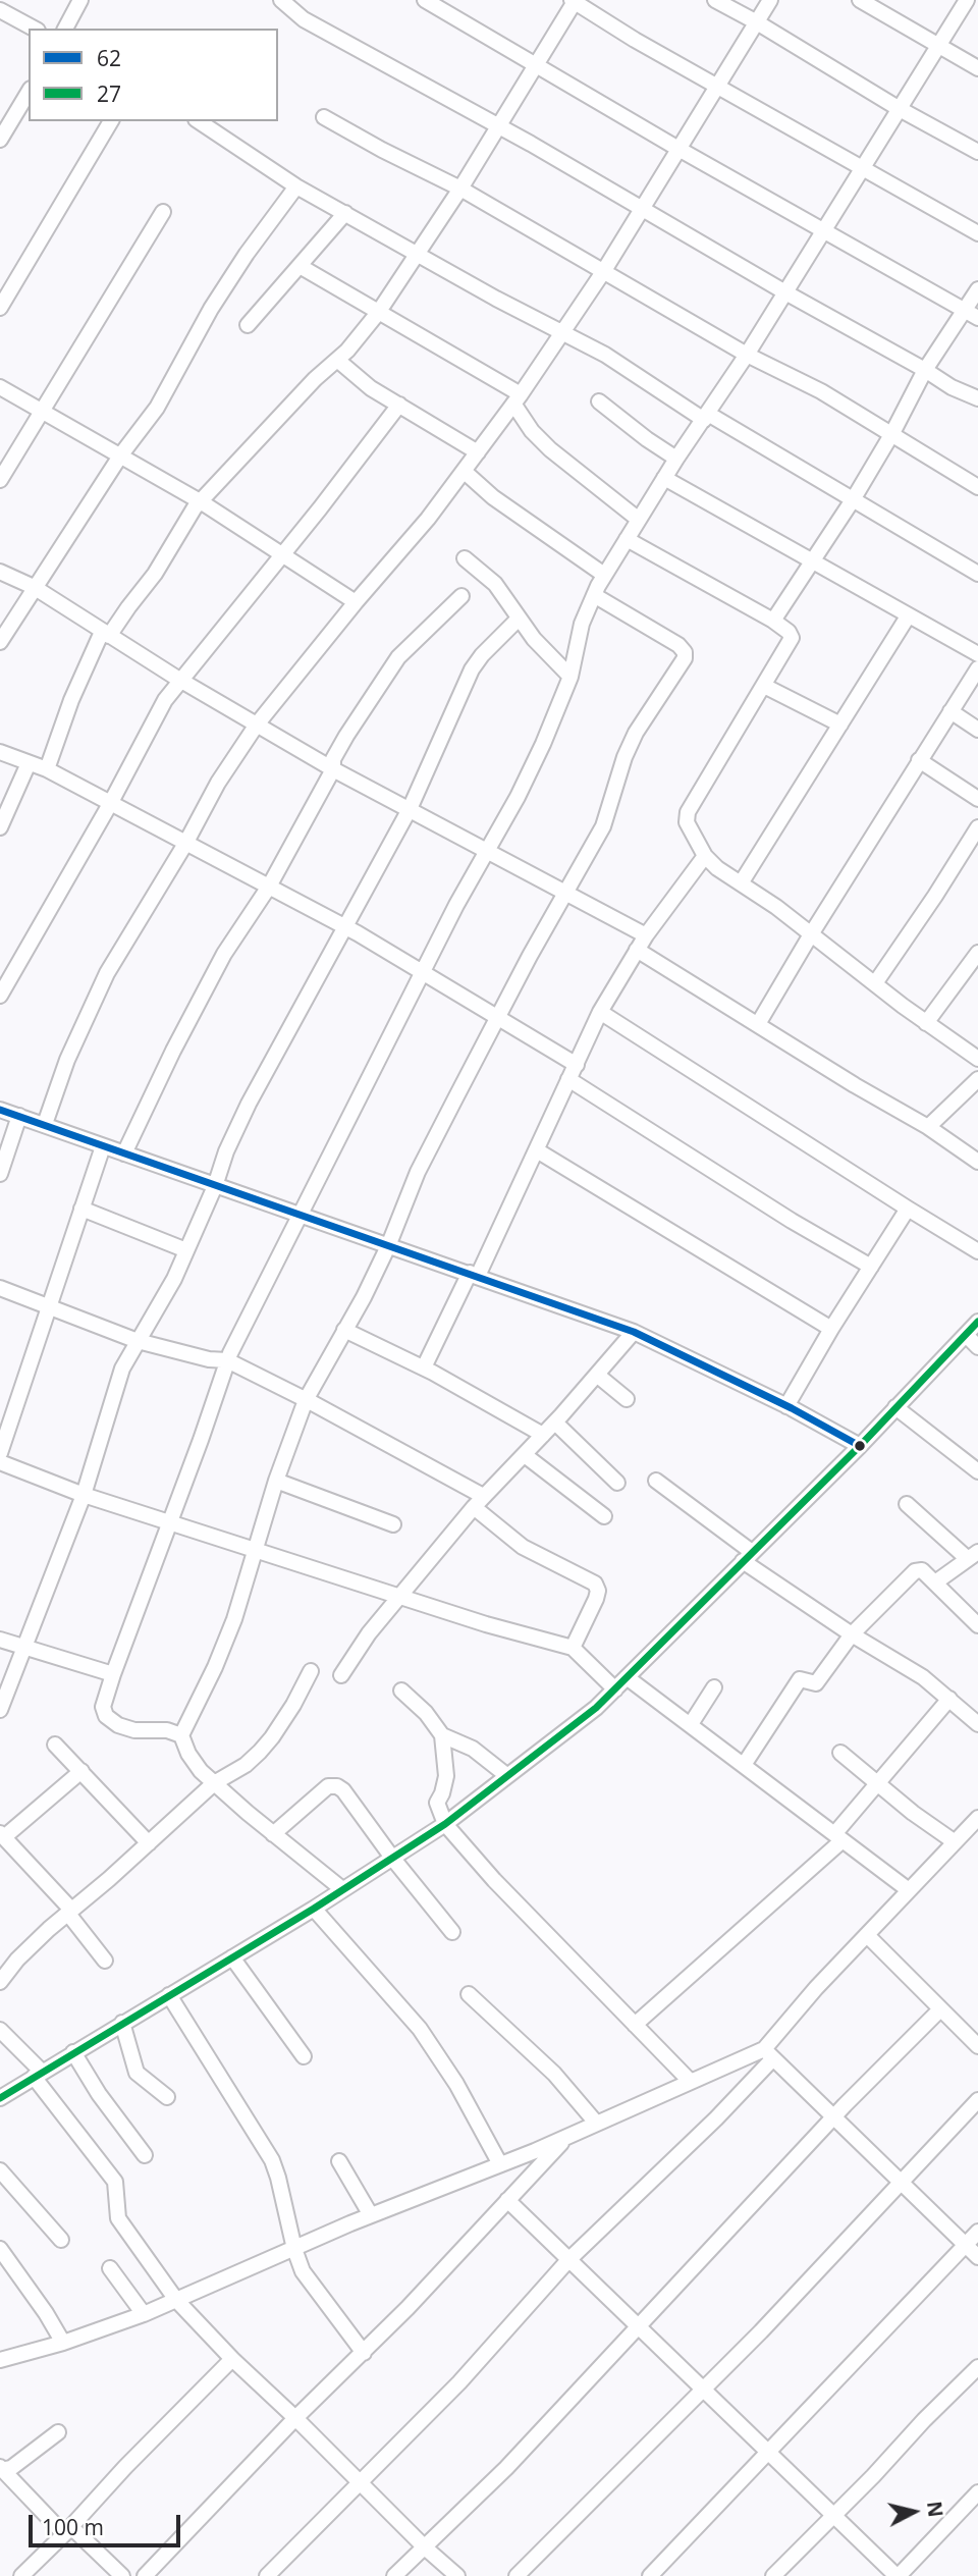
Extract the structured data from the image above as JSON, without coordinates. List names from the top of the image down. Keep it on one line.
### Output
{"lines":["transit line 62","transit line 27"],"legend":["62","27"],"scale_bar":"100 m","north":"right"}
